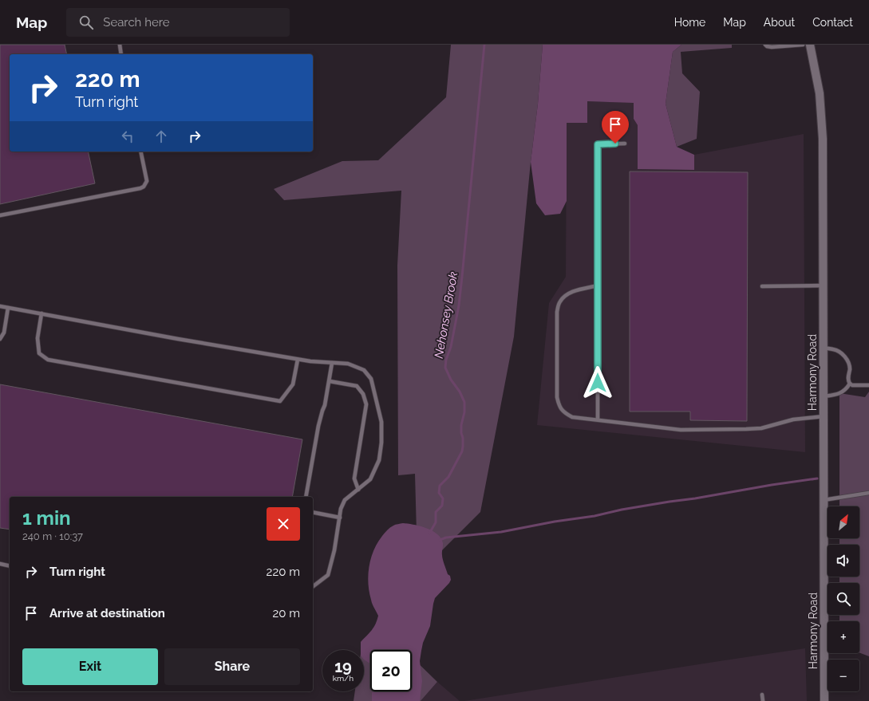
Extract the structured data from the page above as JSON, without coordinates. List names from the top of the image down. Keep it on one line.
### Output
{"streets":{"main road":["Harmony Road"]},"water":["Nehonsey Brook"],"north":"top right","page":{"header":"Map","search":"Search here","nav":["Home","Map","About","Contact"],"turn":["220 m","Turn right"],"heading":["1 min","240 m · 10:37"],"map_buttons":["+","−"],"list":[{"name":"Turn right","value":"220 m"},{"name":"Arrive at destination","value":"20 m"}],"buttons":["Exit","Share"],"speed":"19 km/h","limit":"20"}}
